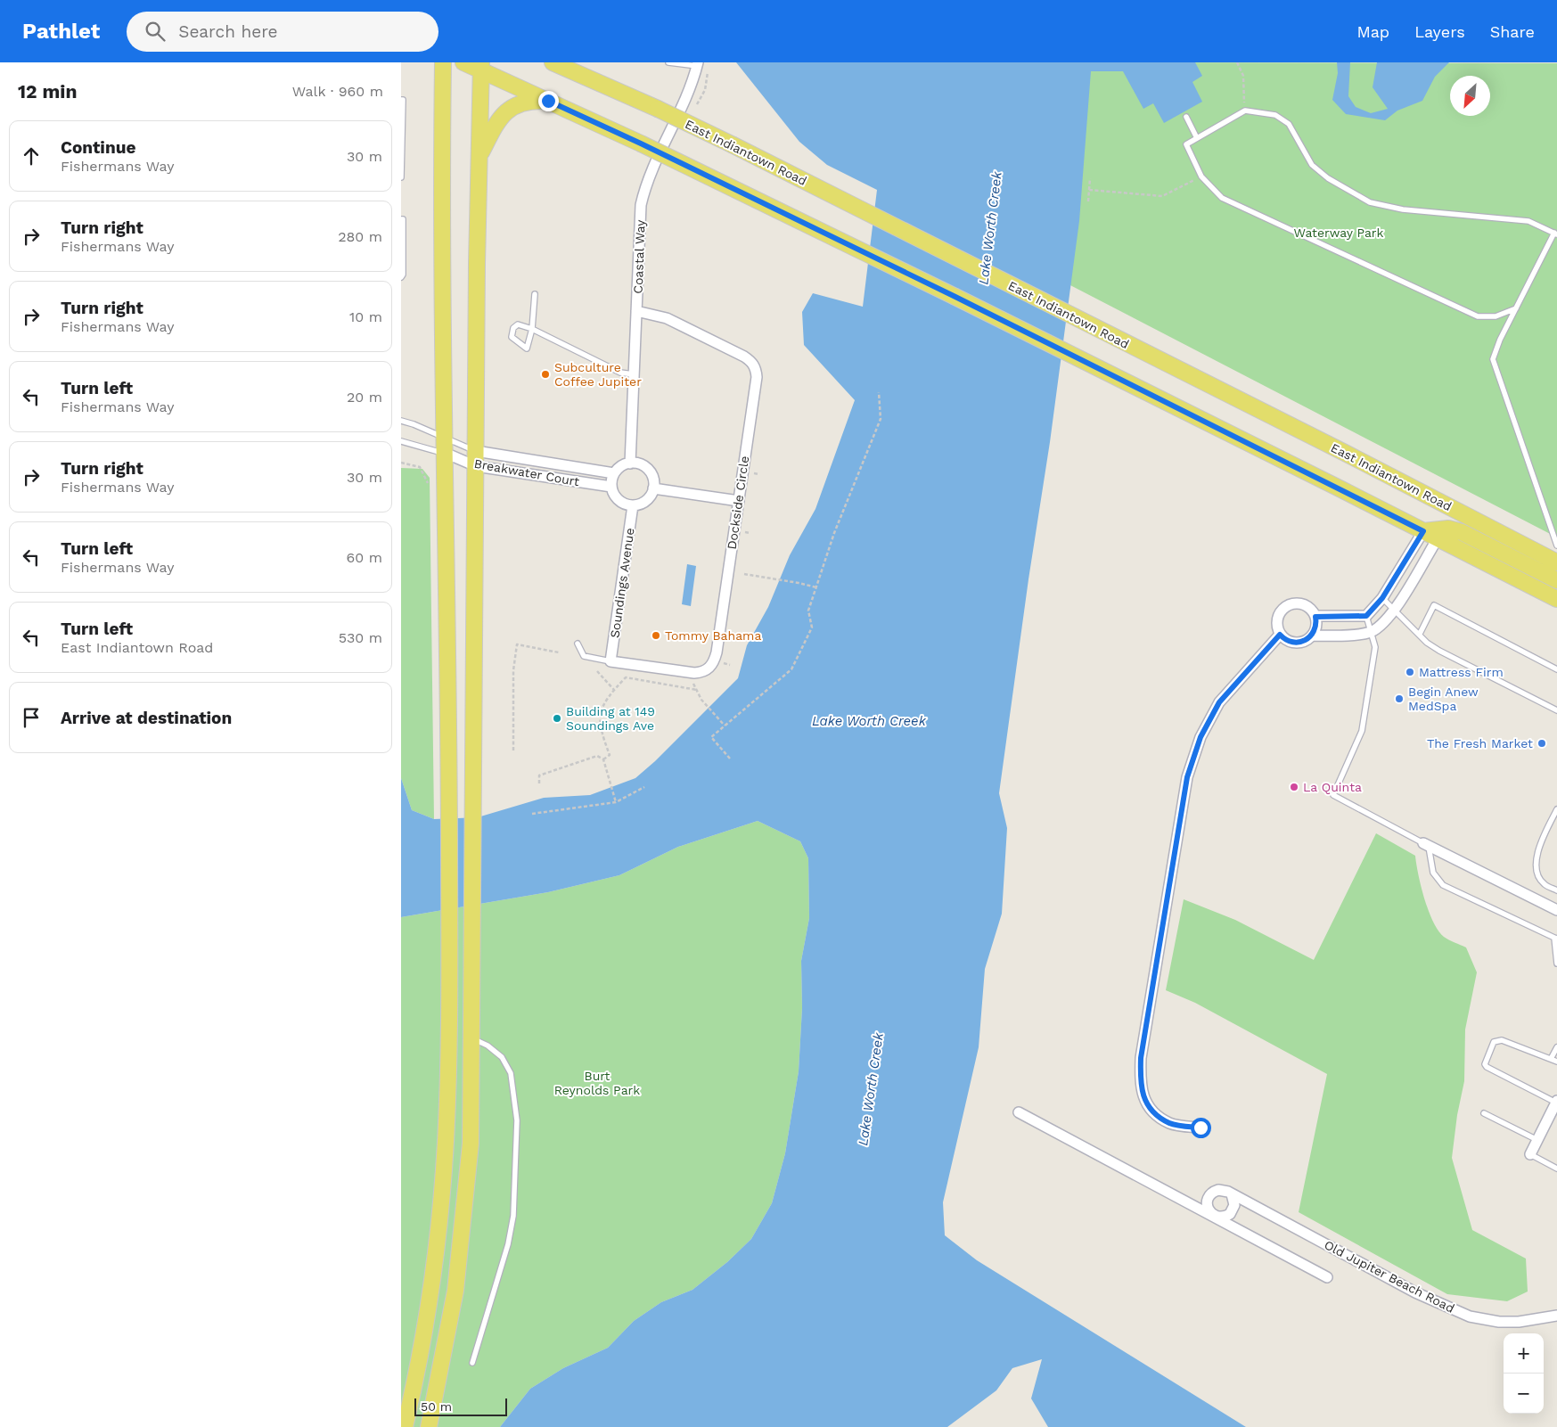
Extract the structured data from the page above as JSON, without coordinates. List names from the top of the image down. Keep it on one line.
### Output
{"streets":{"main road":["East Indiantown Road"],"street":["Coastal Way","Breakwater Court","Dockside Circle","Soundings Avenue","Old Jupiter Beach Road"]},"crossings":[["Coastal Way","Breakwater Court"],["Coastal Way","Dockside Circle"],["Coastal Way","Soundings Avenue"],["Breakwater Court","Soundings Avenue"],["Dockside Circle","Soundings Avenue"]],"water":["Lake Worth Creek"],"parks":["Waterway Park","Burt Reynolds Park"],"places":["Subculture Coffee Jupiter","Tommy Bahama","Mattress Firm","Begin Anew MedSpa","Building at 149 Soundings Ave","The Fresh Market","La Quinta"],"scale_bar":"50 m","north":"bottom left","page":{"header":"Pathlet","search":"Search here","nav":["Map","Layers","Share"],"heading":["12 min","Walk · 960 m"],"list":[["Continue","Fishermans Way","30 m"],["Turn right","Fishermans Way","280 m"],["Turn right","Fishermans Way","10 m"],["Turn left","Fishermans Way","20 m"],["Turn right","Fishermans Way","30 m"],["Turn left","Fishermans Way","60 m"],["Turn left","East Indiantown Road","530 m"],"Arrive at destination"],"map_buttons":["+","−"],"scale":"50 m"}}
